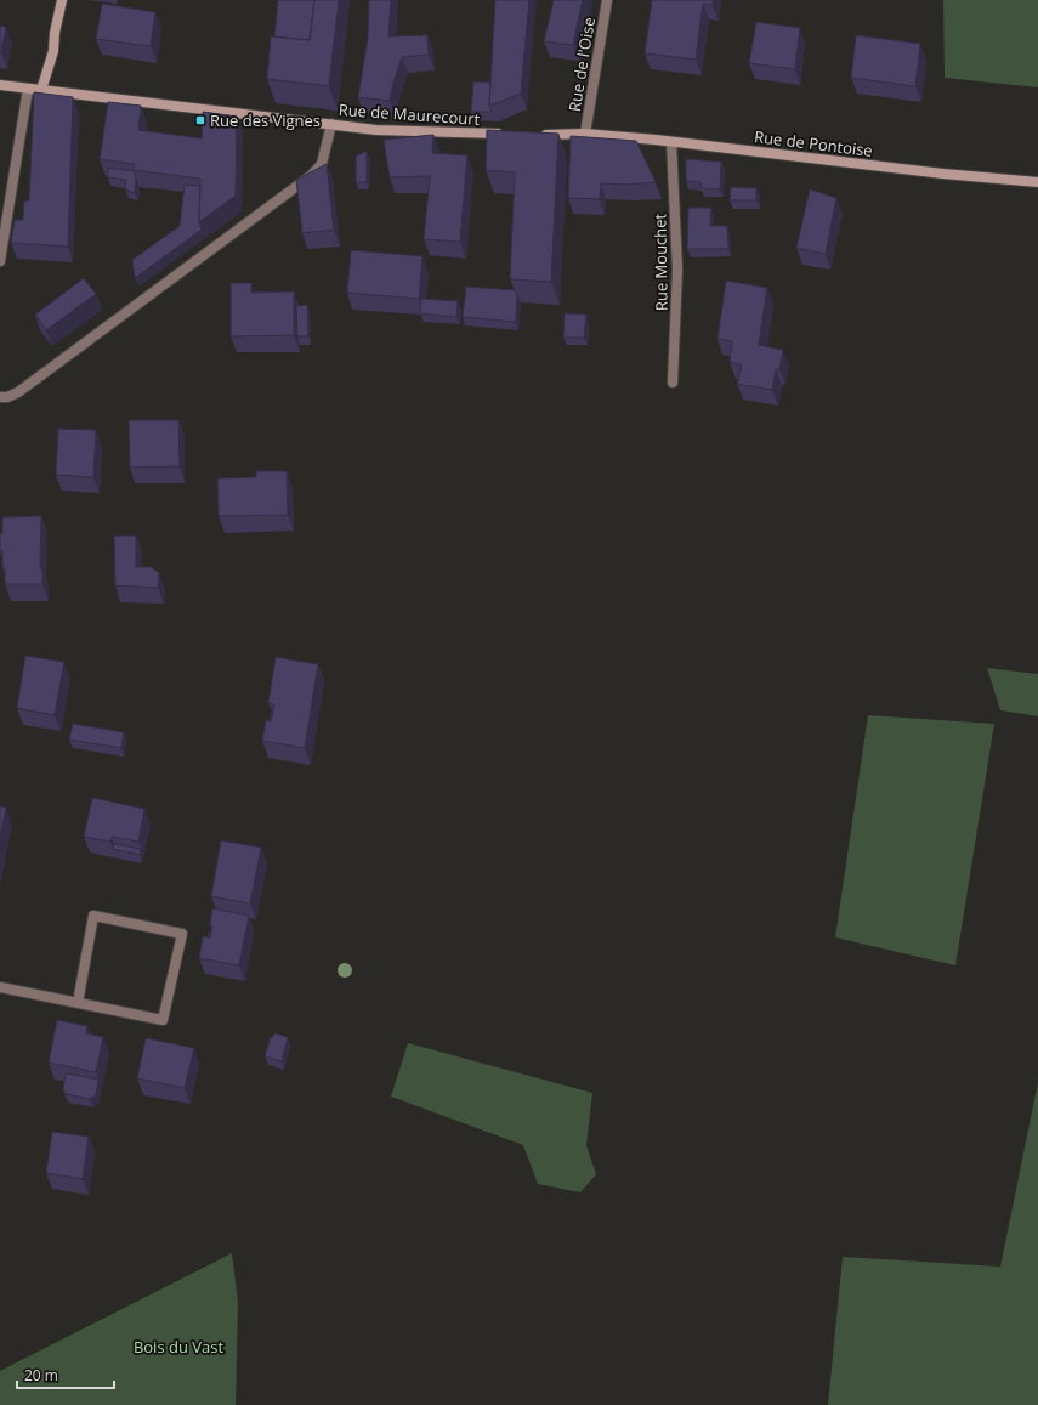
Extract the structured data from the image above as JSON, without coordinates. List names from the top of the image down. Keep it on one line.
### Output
{"streets":{"main road":["Rue de Maurecourt","Rue de Pontoise"],"street":["Rue de l'Oise","Rue Mouchet"]},"crossings":[["Rue de l'Oise","Rue de Pontoise"],["Rue de Pontoise","Rue Mouchet"]],"parks":["Bois du Vast"],"places":{"transit":["Rue des Vignes"]},"scale_bar":"20 m"}
